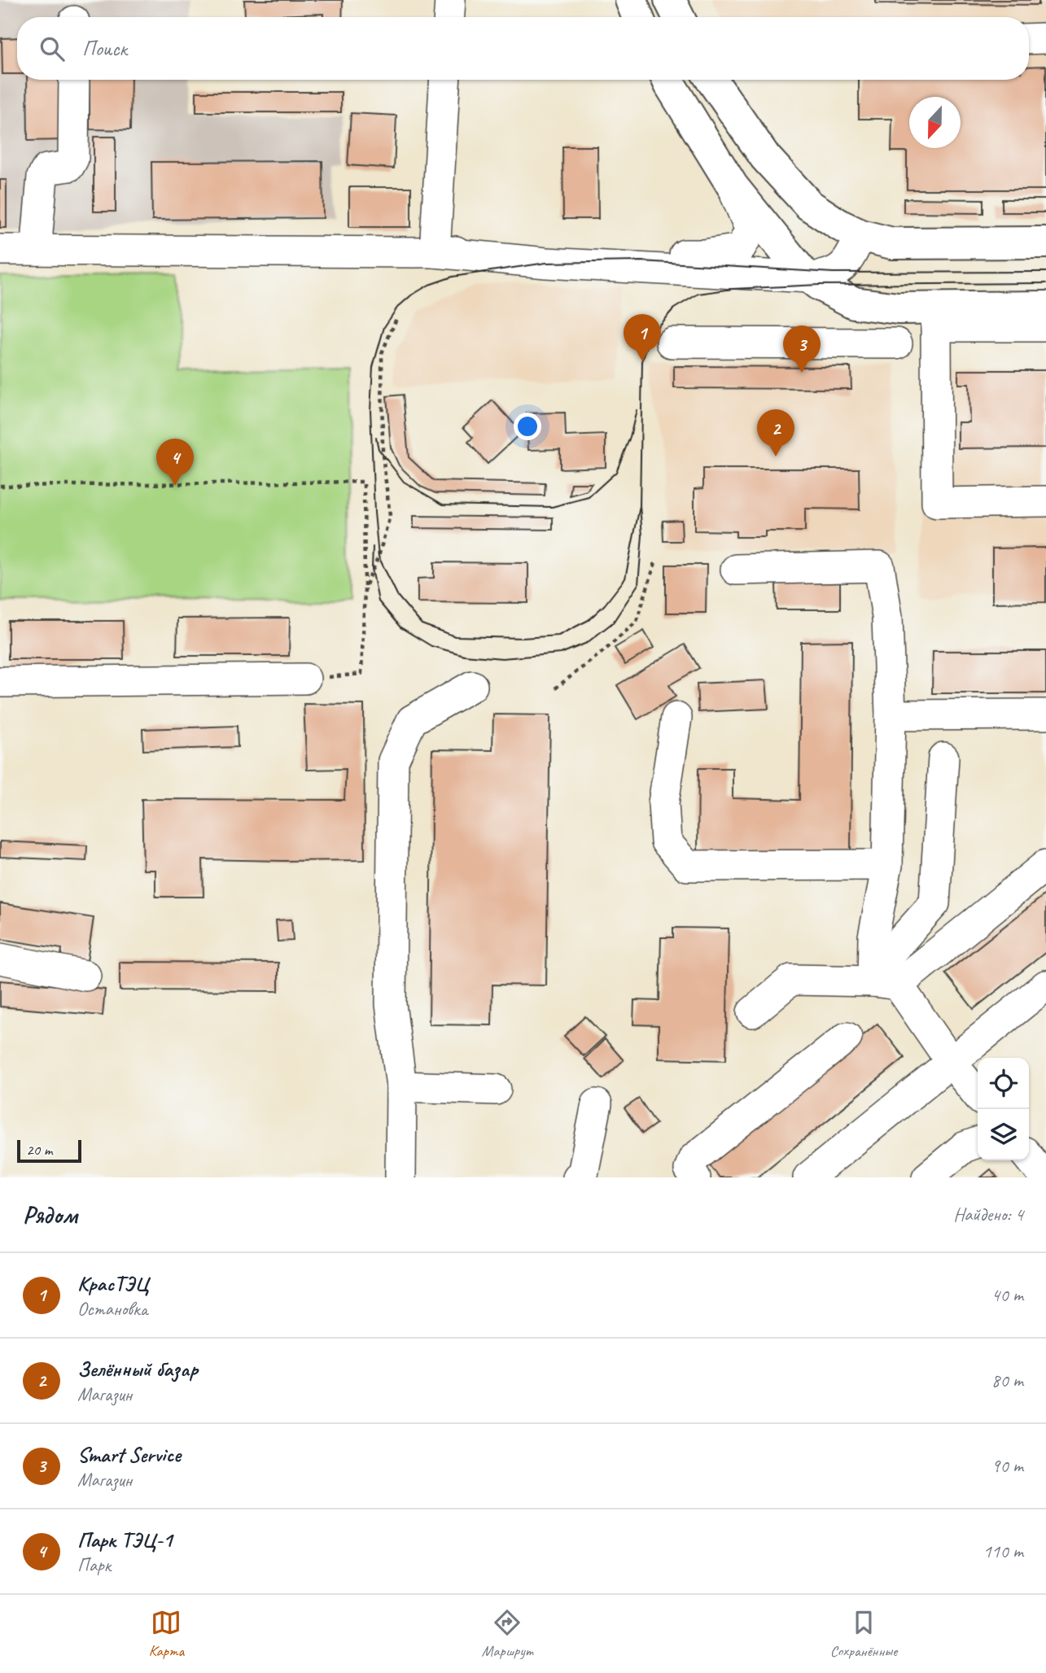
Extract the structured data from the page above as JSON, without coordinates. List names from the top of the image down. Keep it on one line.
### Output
{"scale_bar":"20 m","north":"bottom","page":{"search":"Поиск","pins":["1","3","2","4"],"scale":"20 m","heading":["Рядом","Найдено: 4"],"list":[{"mark":"1","name":"КрасТЭЦ","note":"Остановка","value":"40 m"},{"mark":"2","name":"Зелённый базар","note":"Магазин","value":"80 m"},{"mark":"3","name":"Smart Service","note":"Магазин","value":"90 m"},{"mark":"4","name":"Парк ТЭЦ-1","note":"Парк","value":"110 m"}],"nav":["Карта","Маршрут","Сохранённые"]}}
